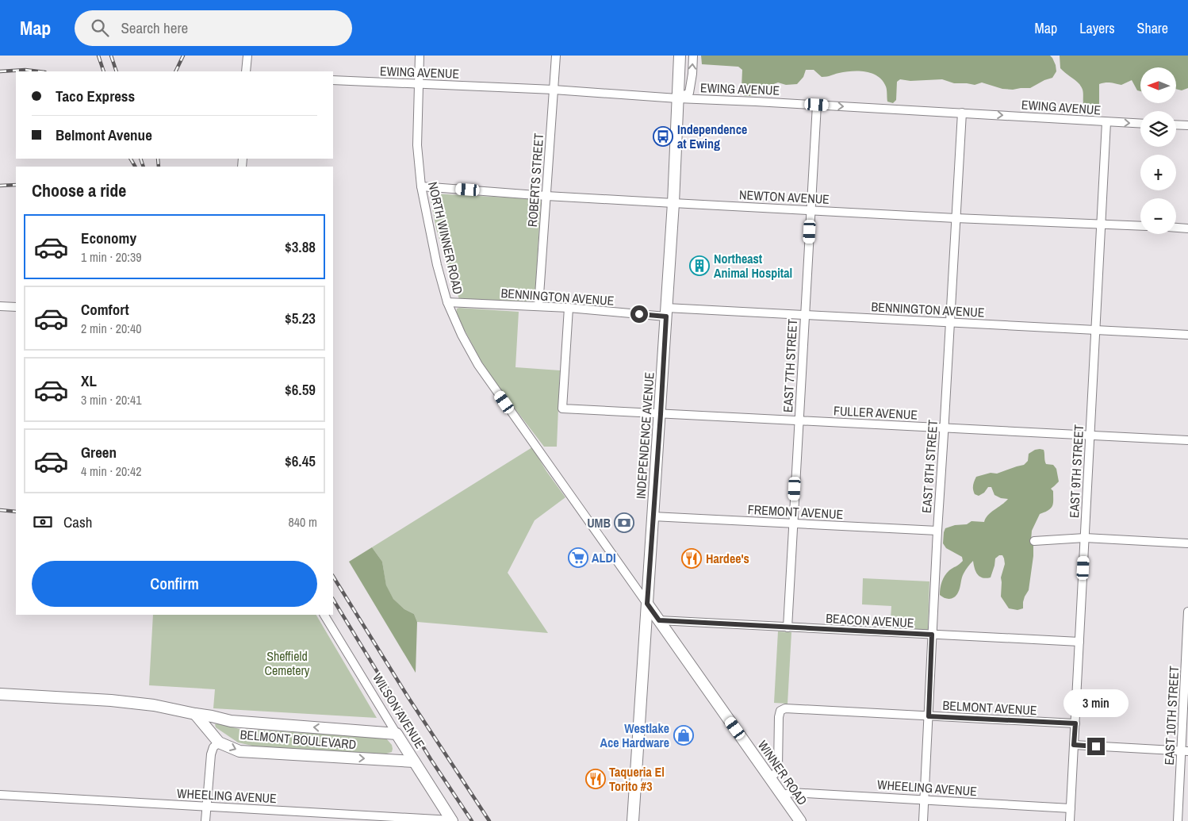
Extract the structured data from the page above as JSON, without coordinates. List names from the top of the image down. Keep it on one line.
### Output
{"streets":{"main road":["INDEPENDENCE AVENUE","WILSON AVENUE","BELMONT BOULEVARD","WINNER ROAD"],"street":["EWING AVENUE","ROBERTS STREET","NEWTON AVENUE","NORTH WINNER ROAD","BENNINGTON AVENUE","EAST 7TH STREET","FULLER AVENUE","EAST 8TH STREET","EAST 9TH STREET","FREMONT AVENUE","BEACON AVENUE","BELMONT AVENUE","EAST 10TH STREET","WHEELING AVENUE"]},"crossings":[["EWING AVENUE","ROBERTS STREET"],["EWING AVENUE","NORTH WINNER ROAD"],["EWING AVENUE","EAST 7TH STREET"],["EWING AVENUE","INDEPENDENCE AVENUE"],["EWING AVENUE","EAST 8TH STREET"],["EWING AVENUE","EAST 9TH STREET"],["ROBERTS STREET","NEWTON AVENUE"],["ROBERTS STREET","BENNINGTON AVENUE"],["NEWTON AVENUE","NORTH WINNER ROAD"],["NEWTON AVENUE","EAST 7TH STREET"],["NEWTON AVENUE","INDEPENDENCE AVENUE"],["NEWTON AVENUE","EAST 8TH STREET"],["NEWTON AVENUE","EAST 9TH STREET"],["NORTH WINNER ROAD","BENNINGTON AVENUE"],["NORTH WINNER ROAD","INDEPENDENCE AVENUE"],["NORTH WINNER ROAD","WINNER ROAD"],["BENNINGTON AVENUE","EAST 7TH STREET"],["BENNINGTON AVENUE","FULLER AVENUE"],["BENNINGTON AVENUE","INDEPENDENCE AVENUE"],["BENNINGTON AVENUE","EAST 8TH STREET"],["BENNINGTON AVENUE","EAST 9TH STREET"],["EAST 7TH STREET","FULLER AVENUE"],["EAST 7TH STREET","FREMONT AVENUE"],["EAST 7TH STREET","BEACON AVENUE"],["FULLER AVENUE","INDEPENDENCE AVENUE"],["FULLER AVENUE","EAST 8TH STREET"],["FULLER AVENUE","EAST 9TH STREET"],["INDEPENDENCE AVENUE","FREMONT AVENUE"],["INDEPENDENCE AVENUE","WINNER ROAD"],["EAST 8TH STREET","FREMONT AVENUE"],["EAST 8TH STREET","BEACON AVENUE"],["EAST 8TH STREET","BELMONT AVENUE"],["EAST 8TH STREET","WHEELING AVENUE"],["EAST 9TH STREET","BEACON AVENUE"],["EAST 9TH STREET","BELMONT AVENUE"],["EAST 9TH STREET","WHEELING AVENUE"],["BEACON AVENUE","WINNER ROAD"],["BELMONT AVENUE","WINNER ROAD"],["WILSON AVENUE","BELMONT BOULEVARD"],["WILSON AVENUE","WHEELING AVENUE"],["WINNER ROAD","WHEELING AVENUE"]],"one_way":["EWING AVENUE"],"parks":["Sheffield Cemetery"],"places":{"bus stop":["Independence at Ewing"],"building":["Northeast Animal Hospital"],"bank":["UMB"],"supermarket":["ALDI"],"restaurant":["Hardee's","Taqueria El Torito #3"],"shop":["Westlake Ace Hardware"]},"north":"left","page":{"header":"Map","search":"Search here","nav":["Map","Layers","Share"],"map_buttons":["+","−"],"banner":["Taco Express","Belmont Avenue"],"heading":"Choose a ride","list":[{"name":"Economy","note":"1 min · 20:39","value":"$3.88"},{"name":"Comfort","note":"2 min · 20:40","value":"$5.23"},{"name":"XL","note":"3 min · 20:41","value":"$6.59"},{"name":"Green","note":"4 min · 20:42","value":"$6.45"}],"pay":["Cash","840 m"],"buttons":"Confirm","bubble":"3 min"}}
